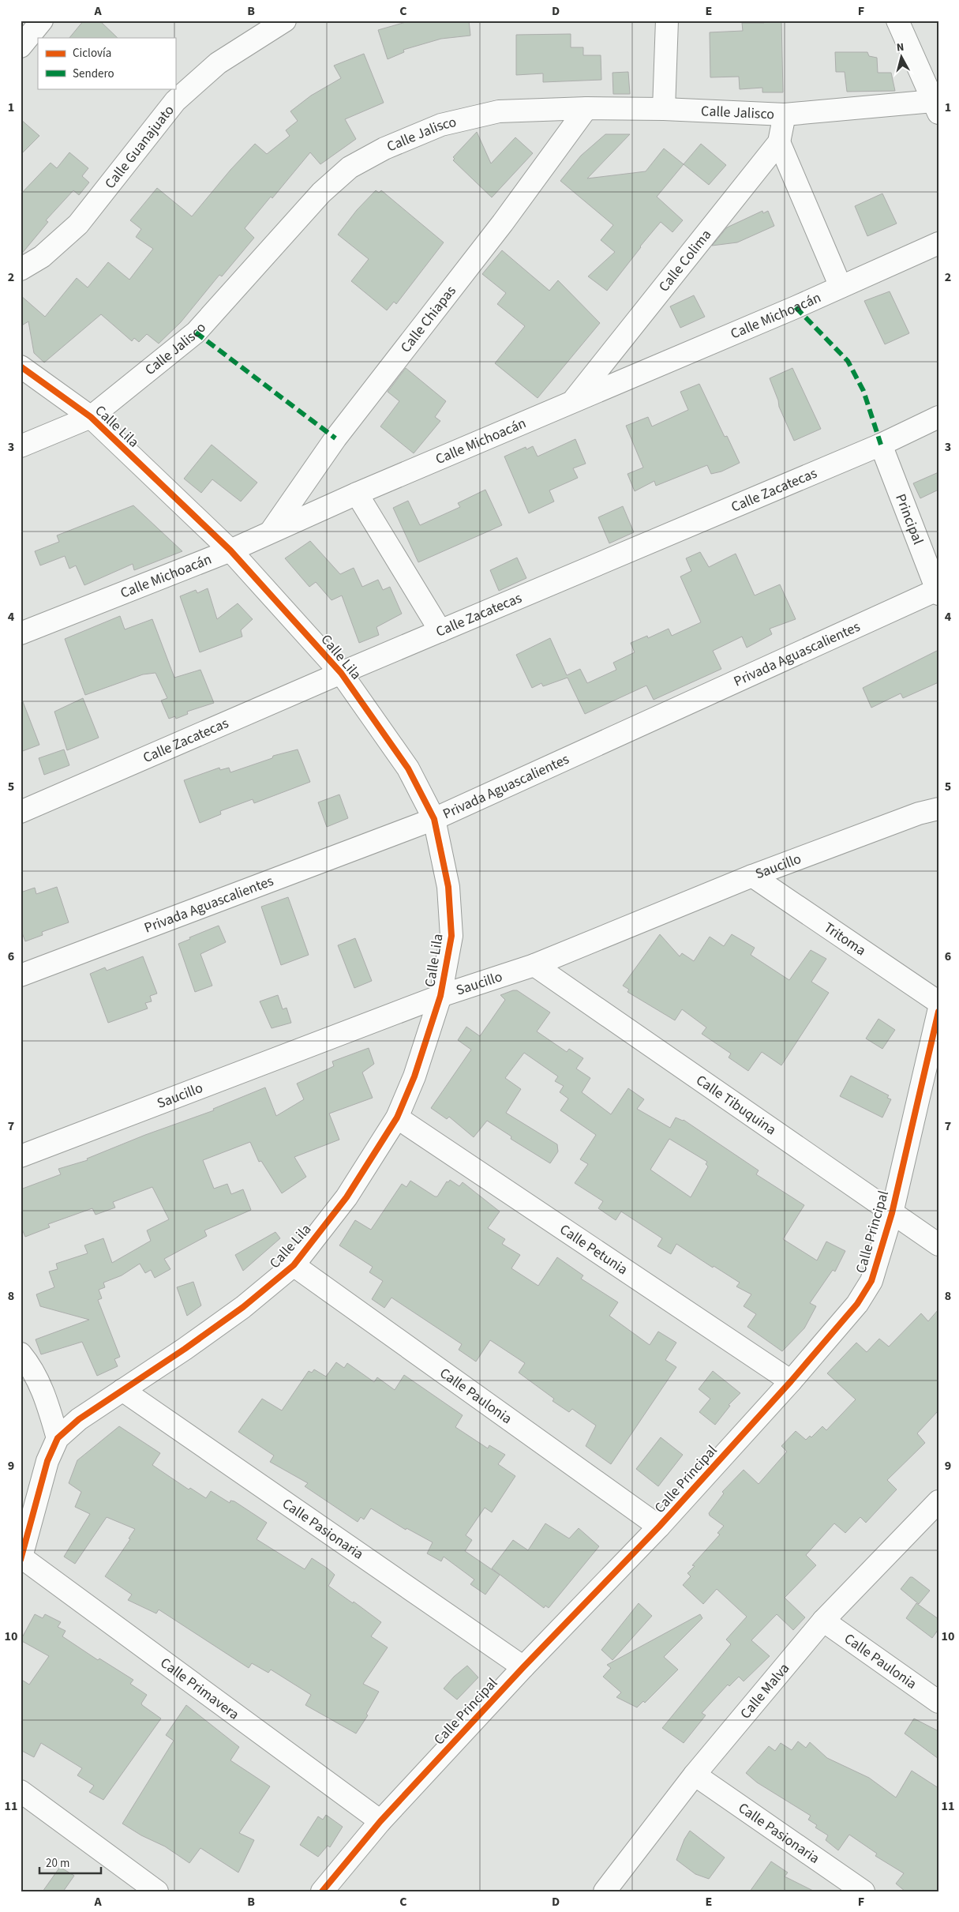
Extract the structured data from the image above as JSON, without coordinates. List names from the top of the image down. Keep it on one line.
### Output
{"streets":{"street":["Calle Jalisco","Calle Guanajuato","Calle Colima","Calle Michoacán","Calle Chiapas","Calle Lila","Calle Zacatecas","Principal","Privada Aguascalientes","Saucillo","Tritoma","Calle Tibuquina","Calle Principal","Calle Petunia","Calle Paulonia","Calle Pasionaria","Calle Primavera","Calle Malva"]},"crossings":[["Calle Jalisco","Calle Colima"],["Calle Jalisco","Calle Chiapas"],["Calle Jalisco","Calle Lila"],["Calle Colima","Calle Michoacán"],["Calle Michoacán","Calle Chiapas"],["Calle Michoacán","Calle Lila"],["Calle Lila","Calle Zacatecas"],["Calle Lila","Privada Aguascalientes"],["Calle Lila","Saucillo"],["Calle Lila","Calle Petunia"],["Calle Lila","Calle Paulonia"],["Calle Lila","Calle Pasionaria"],["Calle Lila","Calle Primavera"],["Calle Zacatecas","Principal"],["Principal","Privada Aguascalientes"],["Saucillo","Tritoma"],["Saucillo","Calle Tibuquina"],["Calle Tibuquina","Calle Principal"],["Calle Principal","Calle Petunia"],["Calle Principal","Calle Paulonia"],["Calle Principal","Calle Pasionaria"],["Calle Principal","Calle Primavera"],["Calle Paulonia","Calle Malva"],["Calle Pasionaria","Calle Malva"]],"legend":["Ciclovía","Sendero"],"scale_bar":"20 m","north":"top","grid":{"columns":["A","B","C","D","E","F"],"rows":["1","2","3","4","5","6","7","8","9","10","11"]}}
